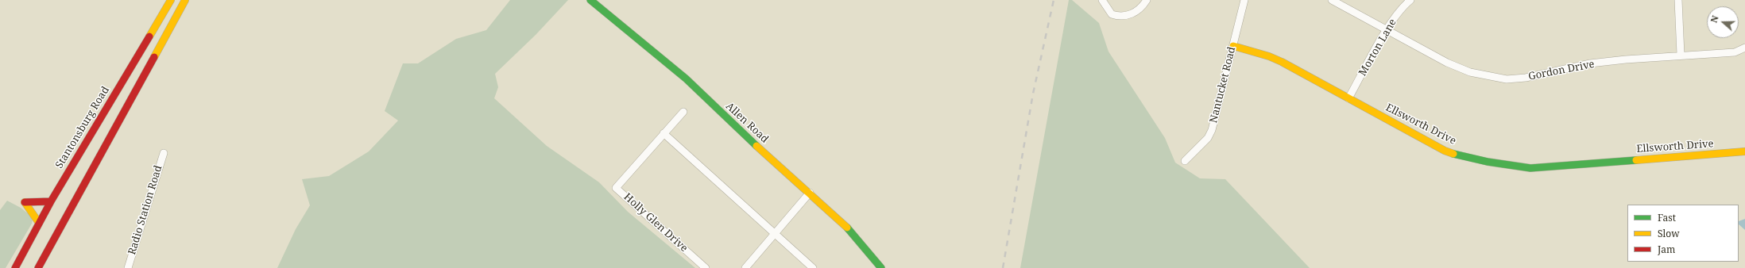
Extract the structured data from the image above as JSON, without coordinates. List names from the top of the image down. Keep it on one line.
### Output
{"streets":{"main road":["Allen Road","Ellsworth Drive","Stantonsburg Road"],"street":["Morton Lane","Gordon Drive","Nantucket Road","Radio Station Road","Holly Glen Drive"]},"crossings":[["Morton Lane","Gordon Drive"],["Morton Lane","Ellsworth Drive"],["Nantucket Road","Ellsworth Drive"]],"legend":["Fast","Slow","Jam"],"north":"left"}
